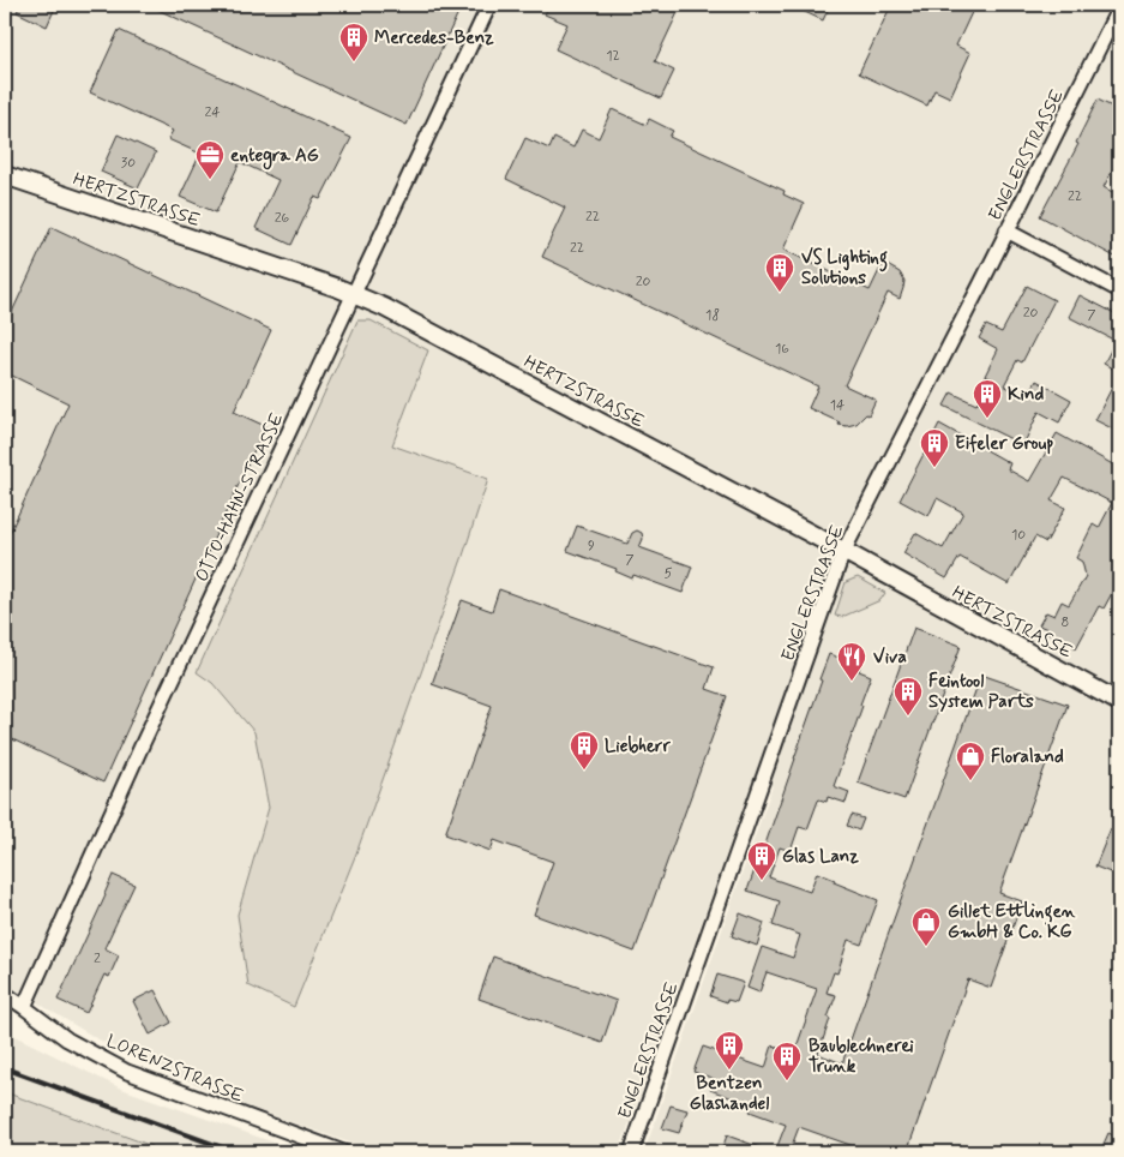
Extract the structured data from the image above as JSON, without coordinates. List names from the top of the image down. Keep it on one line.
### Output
{"streets":{"street":["ENGLERSTRASSE","HERTZSTRASSE","OTTO-HAHN-STRASSE","LORENZSTRASSE"]},"crossings":[["ENGLERSTRASSE","HERTZSTRASSE"],["HERTZSTRASSE","OTTO-HAHN-STRASSE"],["OTTO-HAHN-STRASSE","LORENZSTRASSE"]],"places":{"building":["Mercedes-Benz","VS Lighting Solutions","Kind","Eifeler Group","Feintool System Parts","Liebherr","Glas Lanz","Bentzen Glashandel","Baublechnerei Trunk"],"office":["entegra AG"],"restaurant":["Viva"],"shop":["Floraland","Gillet Ettlingen GmbH & Co. KG"]},"house_numbers":["12","24","30","22","22","26","22","20","20","18","7","16","14","10","9","7","5","8","2"]}
